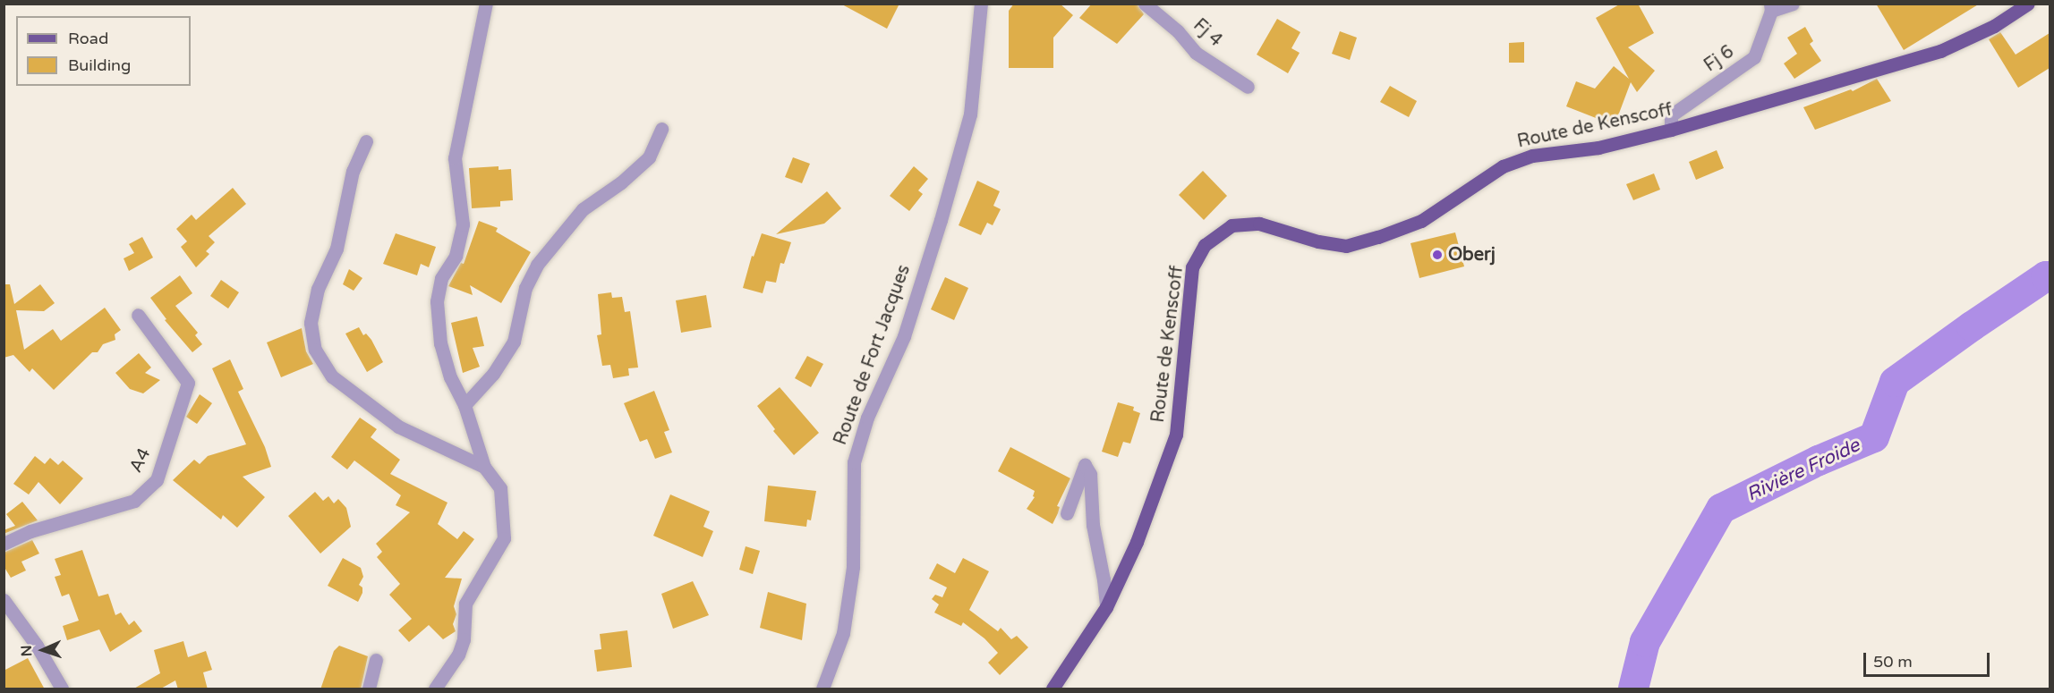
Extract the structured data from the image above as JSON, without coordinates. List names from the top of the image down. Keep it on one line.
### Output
{"streets":{"main road":["Route de Kenscoff"],"street":["Fj 4","Fj 6","Route de Fort Jacques","A4"]},"crossings":[["Fj 6","Route de Kenscoff"]],"water":["Rivière Froide"],"places":["Oberj"],"legend":["Road","Building"],"scale_bar":"50 m","north":"left"}
